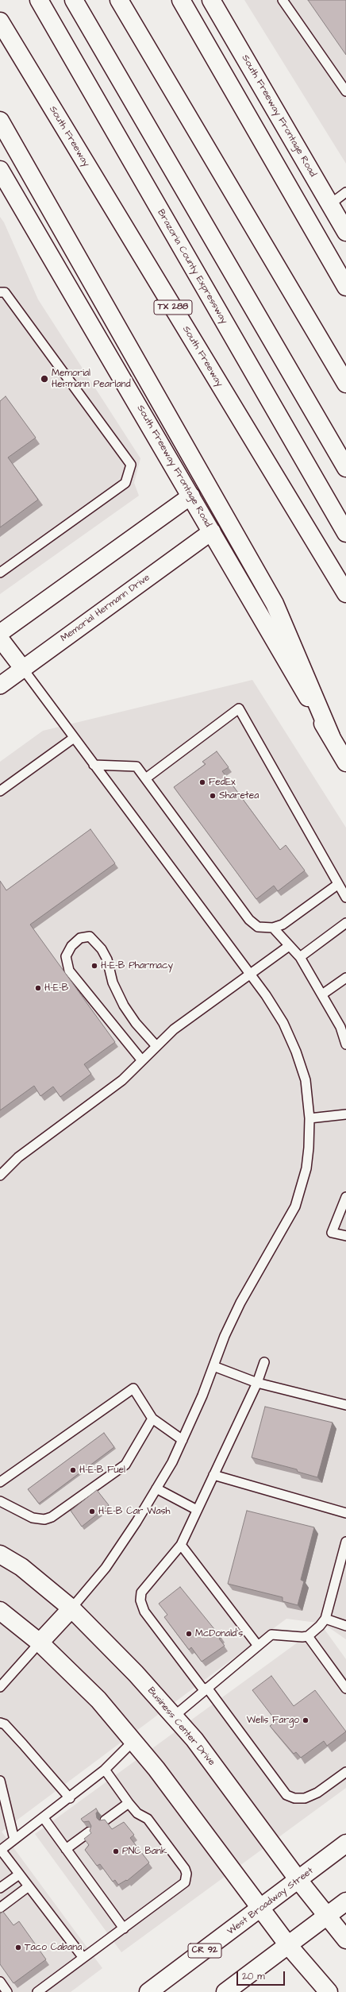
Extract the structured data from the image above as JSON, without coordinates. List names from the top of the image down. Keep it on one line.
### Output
{"streets":{"main road":["South Freeway Frontage Road","South Freeway","Brazoria County Expressway","TX 288","Business Center Drive","West Broadway Street","CR 92"],"street":["Memorial Hermann Drive"]},"crossings":[["South Freeway Frontage Road","Memorial Hermann Drive"],["Business Center Drive","West Broadway Street"]],"places":["Memorial Hermann Pearland","FedEx","Sharetea","H-E-B Pharmacy","H-E-B","H-E-B Fuel","H-E-B Car Wash","McDonald's","Wells Fargo","PNC Bank","Taco Cabana"],"scale_bar":"20 m"}
